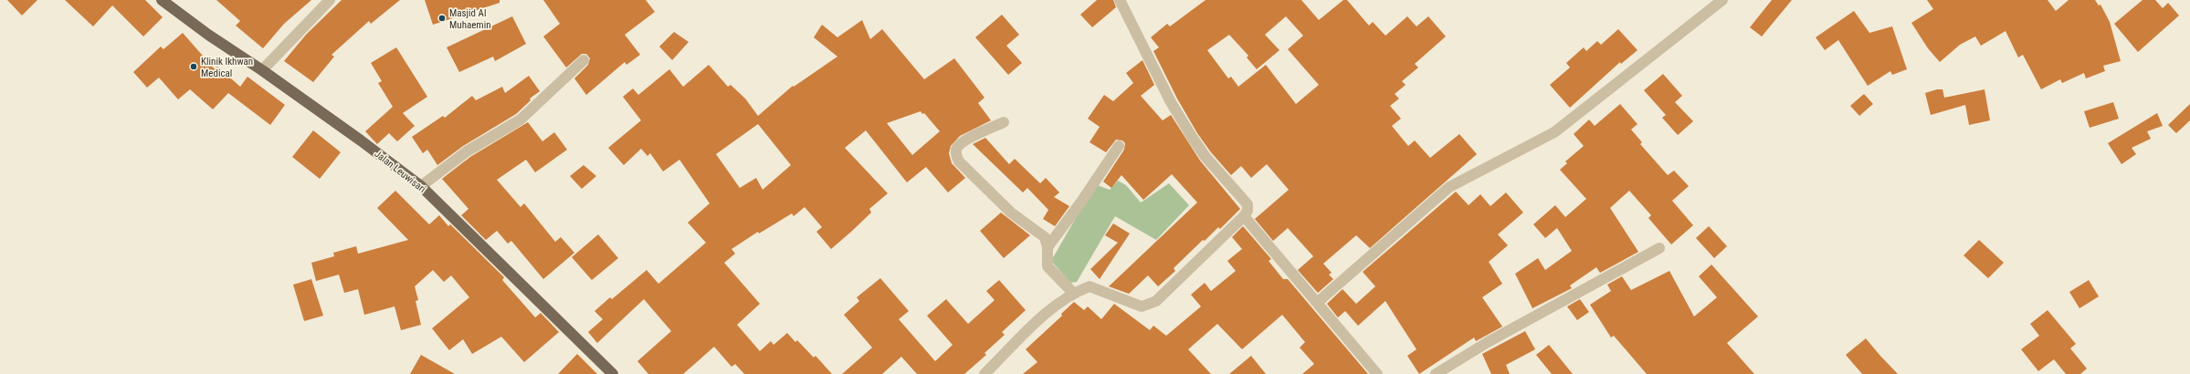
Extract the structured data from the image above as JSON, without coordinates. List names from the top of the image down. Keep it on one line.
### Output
{"streets":{"main road":["Jalan Leuwisari"]},"places":["Masjid Al Muhaemin","Klinik Ikhwan Medical"]}
